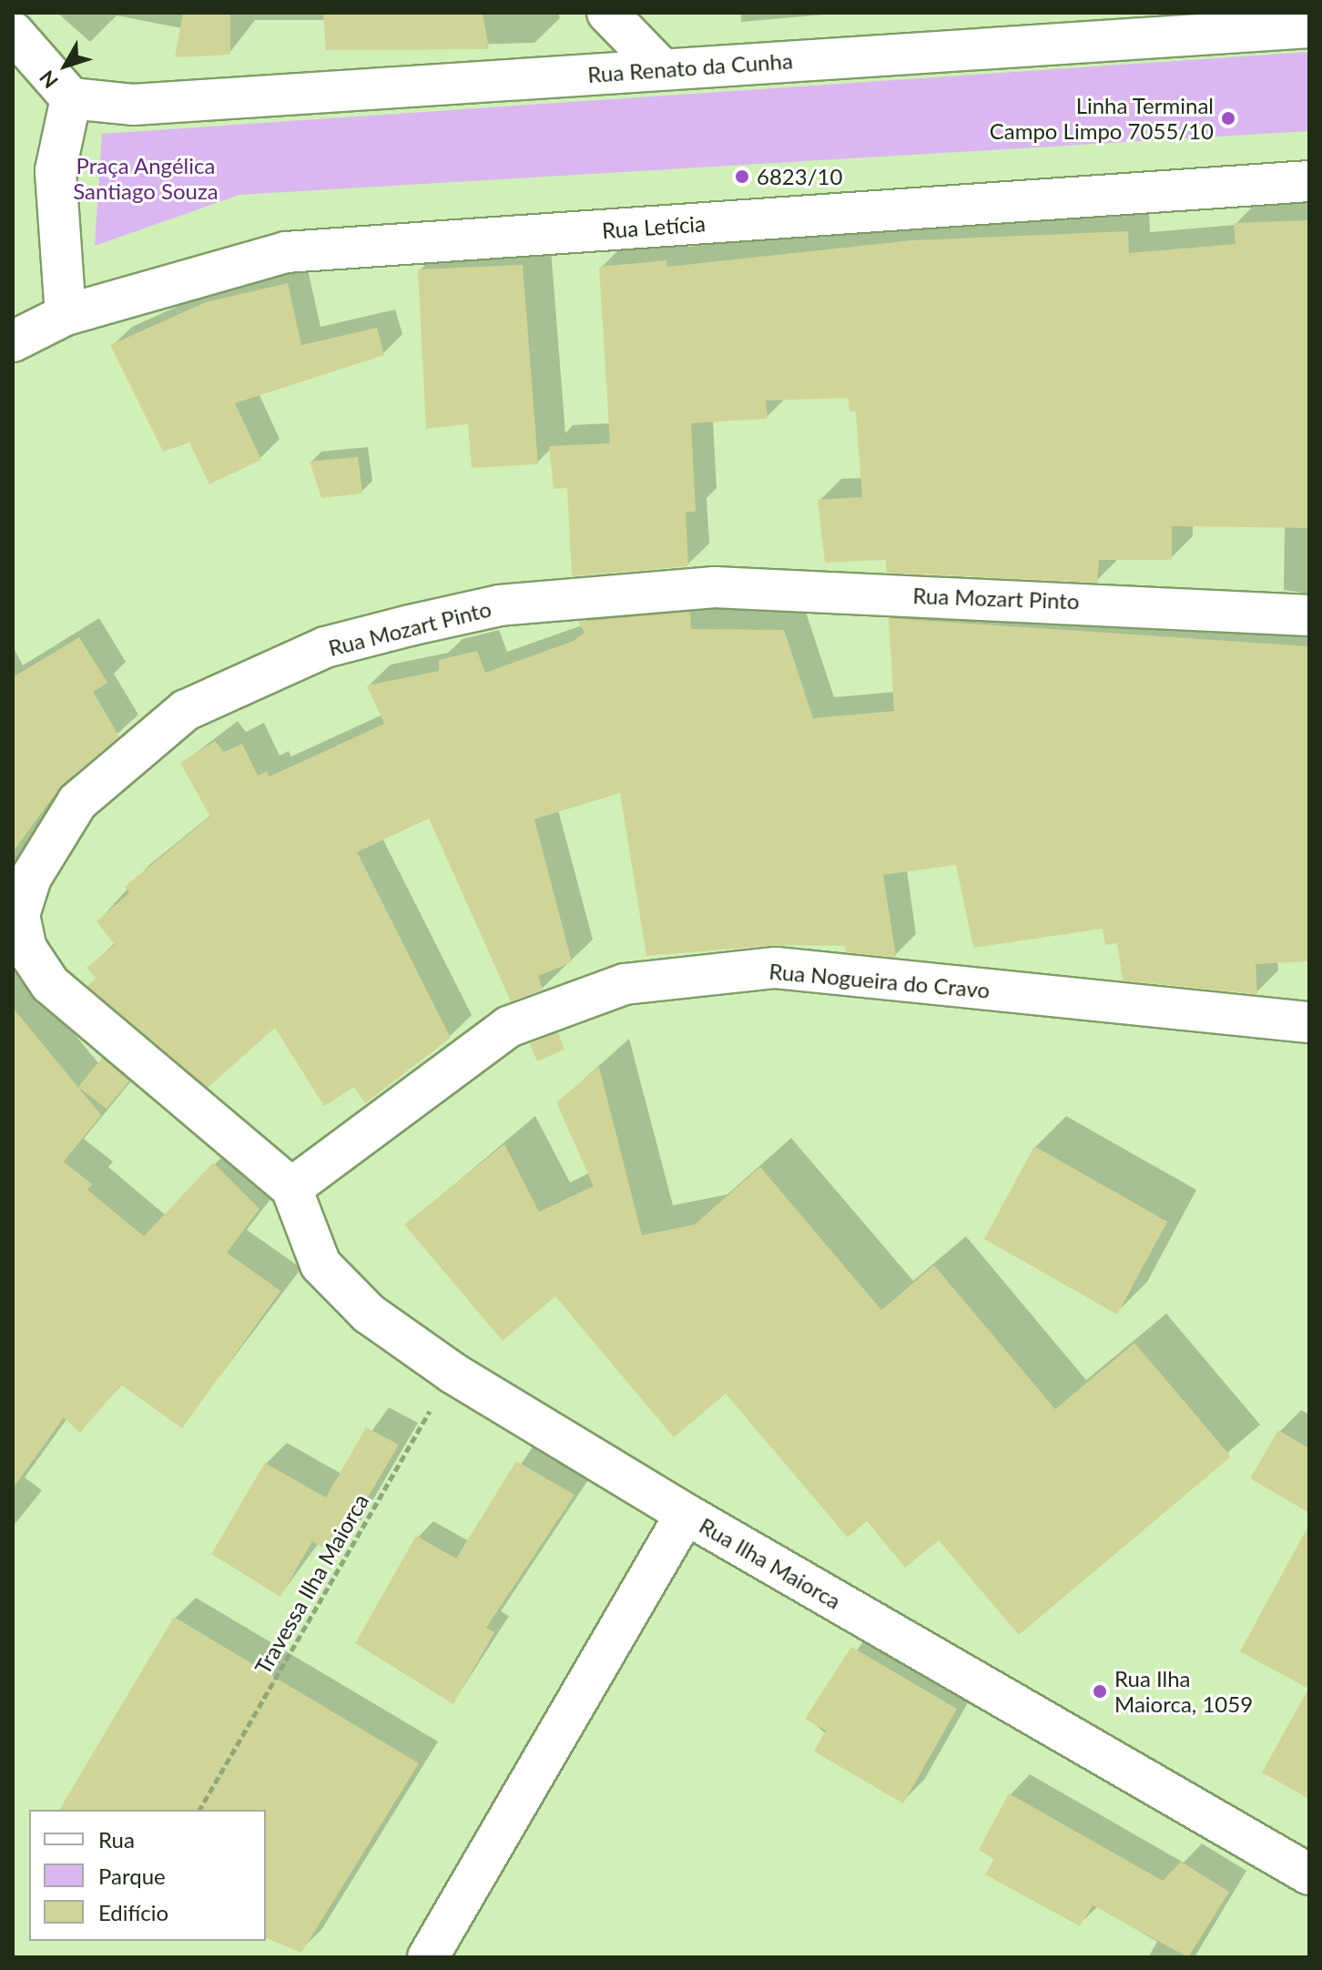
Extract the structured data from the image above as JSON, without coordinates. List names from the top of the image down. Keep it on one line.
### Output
{"streets":{"street":["Rua Renato da Cunha","Rua Letícia","Rua Mozart Pinto","Rua Nogueira do Cravo","Rua Ilha Maiorca"],"path":["Travessa Ilha Maiorca"]},"crossings":[["Rua Mozart Pinto","Rua Nogueira do Cravo"],["Rua Mozart Pinto","Rua Ilha Maiorca"],["Rua Nogueira do Cravo","Rua Ilha Maiorca"],["Rua Ilha Maiorca","Travessa Ilha Maiorca"]],"parks":["Praça Angélica Santiago Souza"],"places":["Linha Terminal Campo Limpo 7055/10","6823/10","Rua Ilha Maiorca, 1059"],"legend":["Rua","Parque","Edifício"],"north":"bottom left"}
